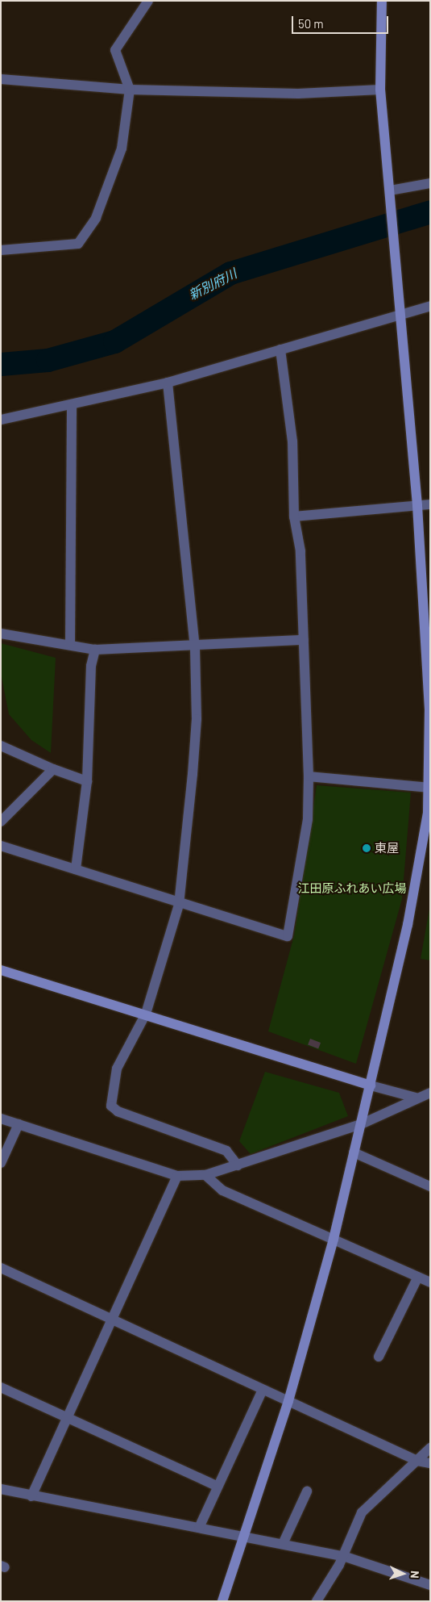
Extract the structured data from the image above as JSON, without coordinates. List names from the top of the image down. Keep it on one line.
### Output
{"water":["新別府川"],"parks":["江田原ふれあい広場"],"places":["東屋"],"scale_bar":"50 m","north":"right"}
